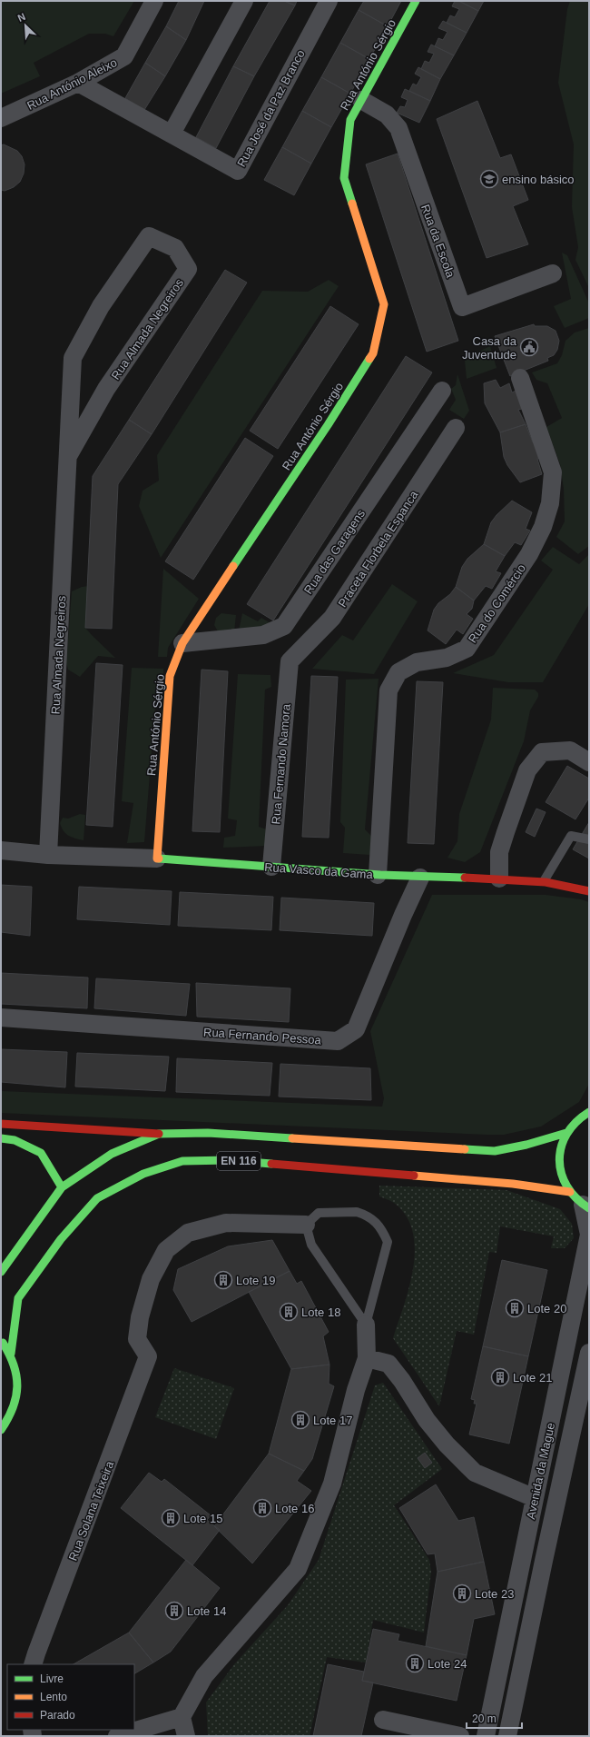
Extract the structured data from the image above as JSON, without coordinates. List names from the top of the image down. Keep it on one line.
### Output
{"streets":{"main road":["Rua António Sérgio","Rua Vasco da Gama","EN 116"],"street":["Rua António Aleixo","Rua José da Paz Branco","Rua da Escola","Rua Almada Negreiros","Praceta Florbela Espanca","Rua das Garagens","Rua do Comércio","Rua Fernando Namora","Rua Fernando Pessoa","Avenida da Mague","Rua Solana Teixeira"]},"crossings":[["Rua António Sérgio","Rua da Escola"],["Rua António Sérgio","Rua das Garagens"],["Rua António Sérgio","Rua Vasco da Gama"],["Rua António Aleixo","Rua José da Paz Branco"],["Rua Almada Negreiros","Rua Vasco da Gama"],["Praceta Florbela Espanca","Rua Fernando Namora"],["Rua do Comércio","Rua Vasco da Gama"],["Rua Fernando Namora","Rua Vasco da Gama"],["Rua Vasco da Gama","Rua Fernando Pessoa"]],"places":{"school or university":["ensino básico"],"public building":["Casa da Juventude"],"building":["Lote 19","Lote 20","Lote 18","Lote 21","Lote 17","Lote 16","Lote 15","Lote 23","Lote 14","Lote 24"]},"legend":["Livre","Lento","Parado"],"scale_bar":"20 m","north":"top left"}
